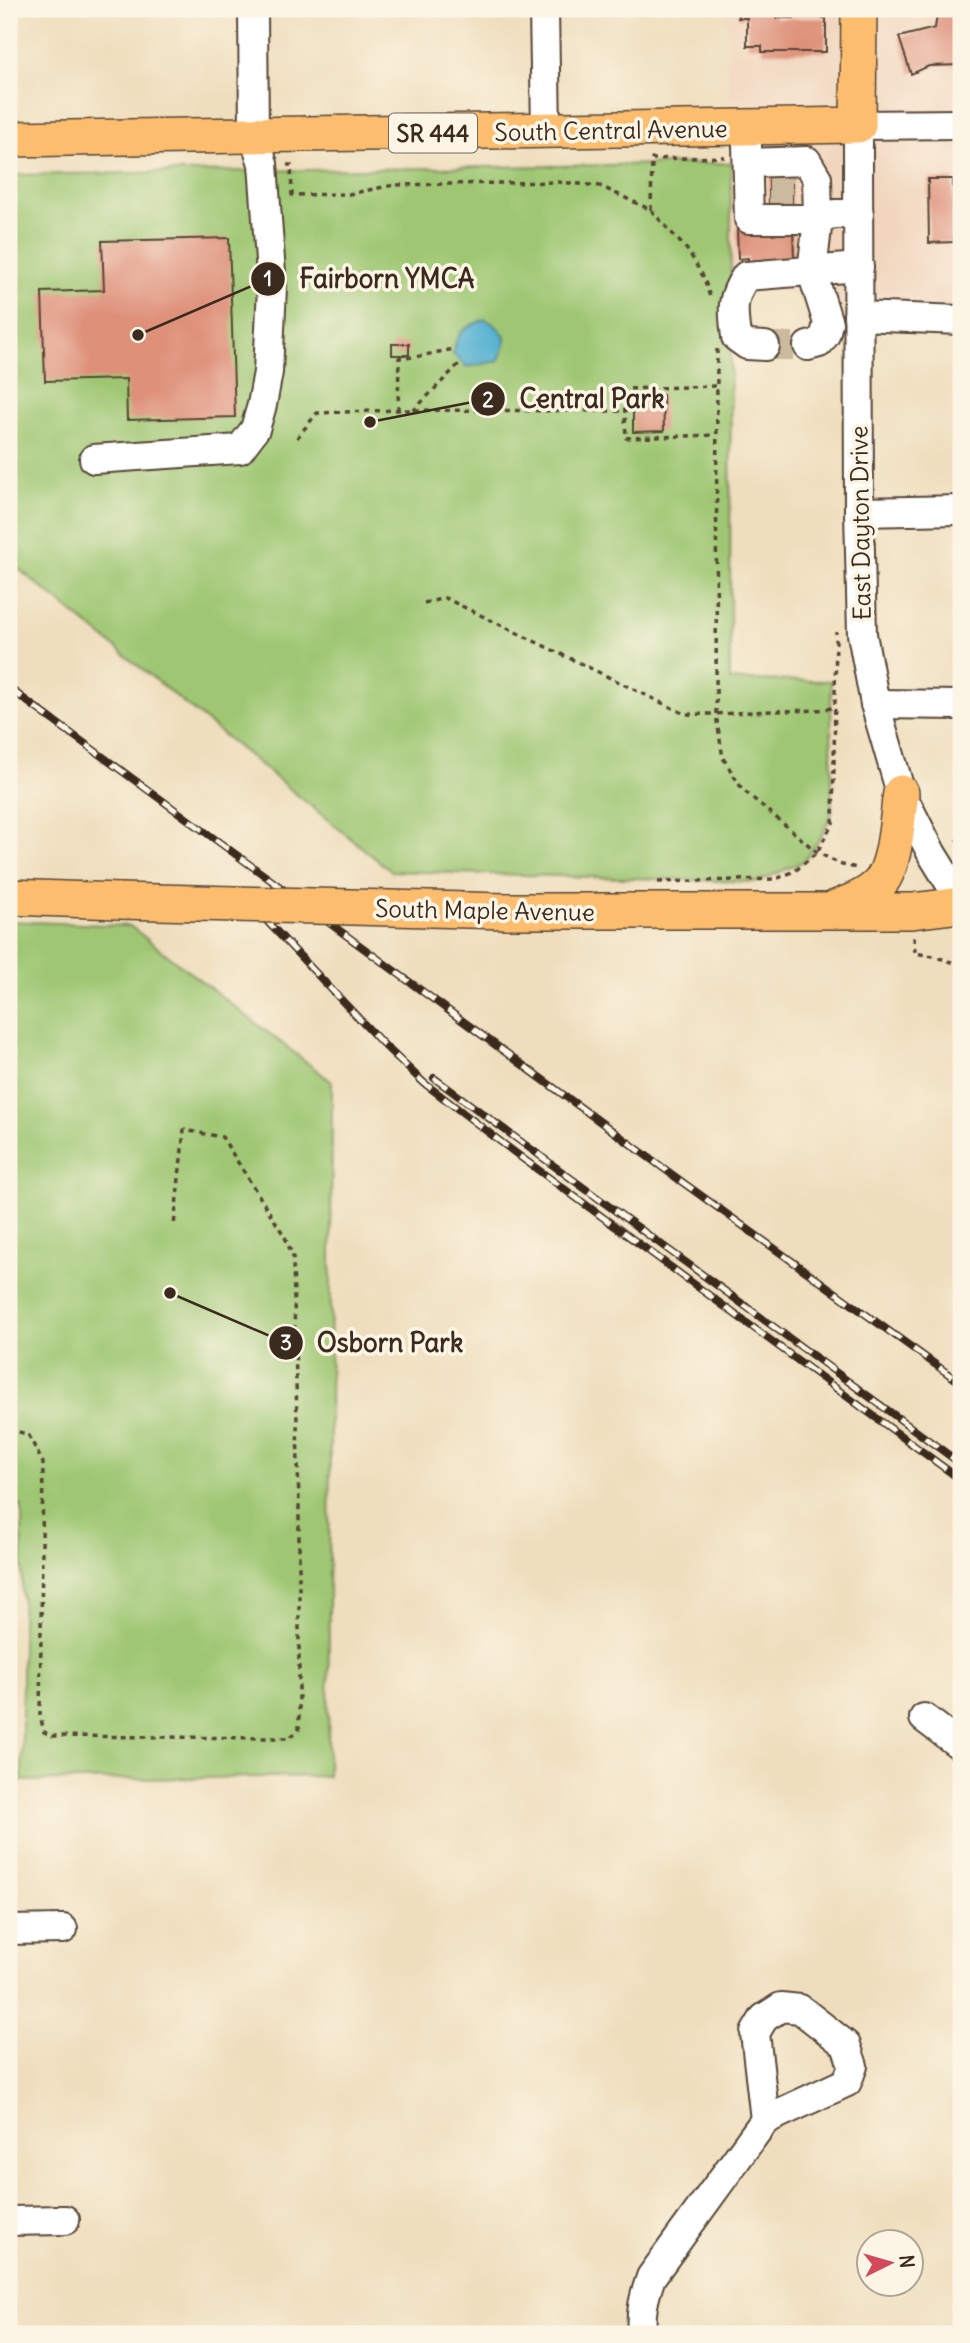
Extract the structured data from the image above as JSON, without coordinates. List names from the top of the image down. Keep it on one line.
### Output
{"streets":{"main road":["South Central Avenue","SR 444","South Maple Avenue"],"street":["East Dayton Drive"]},"crossings":[["South Central Avenue","East Dayton Drive"],["East Dayton Drive","South Maple Avenue"]],"places":["Fairborn YMCA","Central Park","Osborn Park"],"north":"right"}
